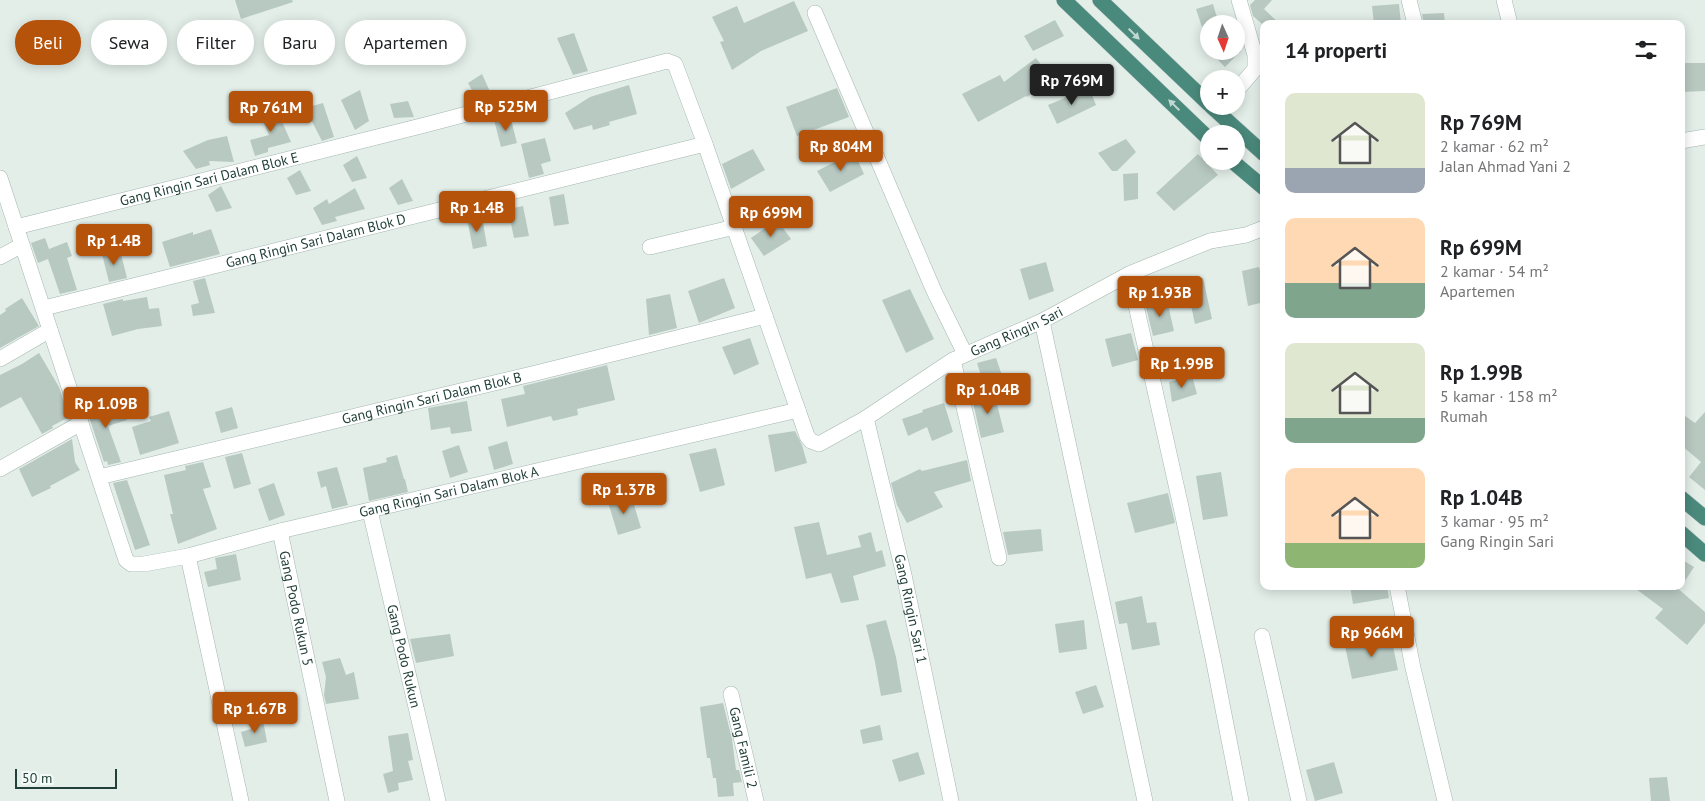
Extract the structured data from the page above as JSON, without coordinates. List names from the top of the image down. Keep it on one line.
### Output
{"streets":{"street":["Gang Ringin Sari Dalam Blok E","Gang Ringin Sari Dalam Blok D","Gang Ringin Sari","Gang Ringin Sari Dalam Blok B","Gang Ringin Sari Dalam Blok A","Gang Podo Rukun 5","Gang Ringin Sari 1","Gang Podo Rukun","Gang Famili 2"]},"crossings":[["Gang Ringin Sari Dalam Blok E","Gang Ringin Sari Dalam Blok D"],["Gang Ringin Sari","Gang Ringin Sari Dalam Blok A"],["Gang Ringin Sari","Gang Ringin Sari 1"],["Gang Ringin Sari Dalam Blok B","Gang Ringin Sari Dalam Blok A"],["Gang Ringin Sari Dalam Blok A","Gang Podo Rukun 5"],["Gang Ringin Sari Dalam Blok A","Gang Podo Rukun"]],"scale_bar":"50 m","north":"bottom","page":{"map_buttons":["+","−"],"chip":["Beli","Sewa","Filter","Baru","Apartemen"],"heading":"14 properti","price":["Rp 769M","Rp 525M","Rp 761M","Rp 804M","Rp 1.4B","Rp 699M","Rp 1.4B","Rp 1.93B","Rp 1.99B","Rp 1.04B","Rp 1.09B","Rp 1.37B","Rp 966M","Rp 1.67B"],"list":[{"name":"Rp 769M","note":"2 kamar · 62 m² · Jalan Ahmad Yani 2"},{"name":"Rp 699M","note":"2 kamar · 54 m² · Apartemen"},{"name":"Rp 1.99B","note":"5 kamar · 158 m² · Rumah"},{"name":"Rp 1.04B","note":"3 kamar · 95 m² · Gang Ringin Sari"}],"scale":"50 m"}}
